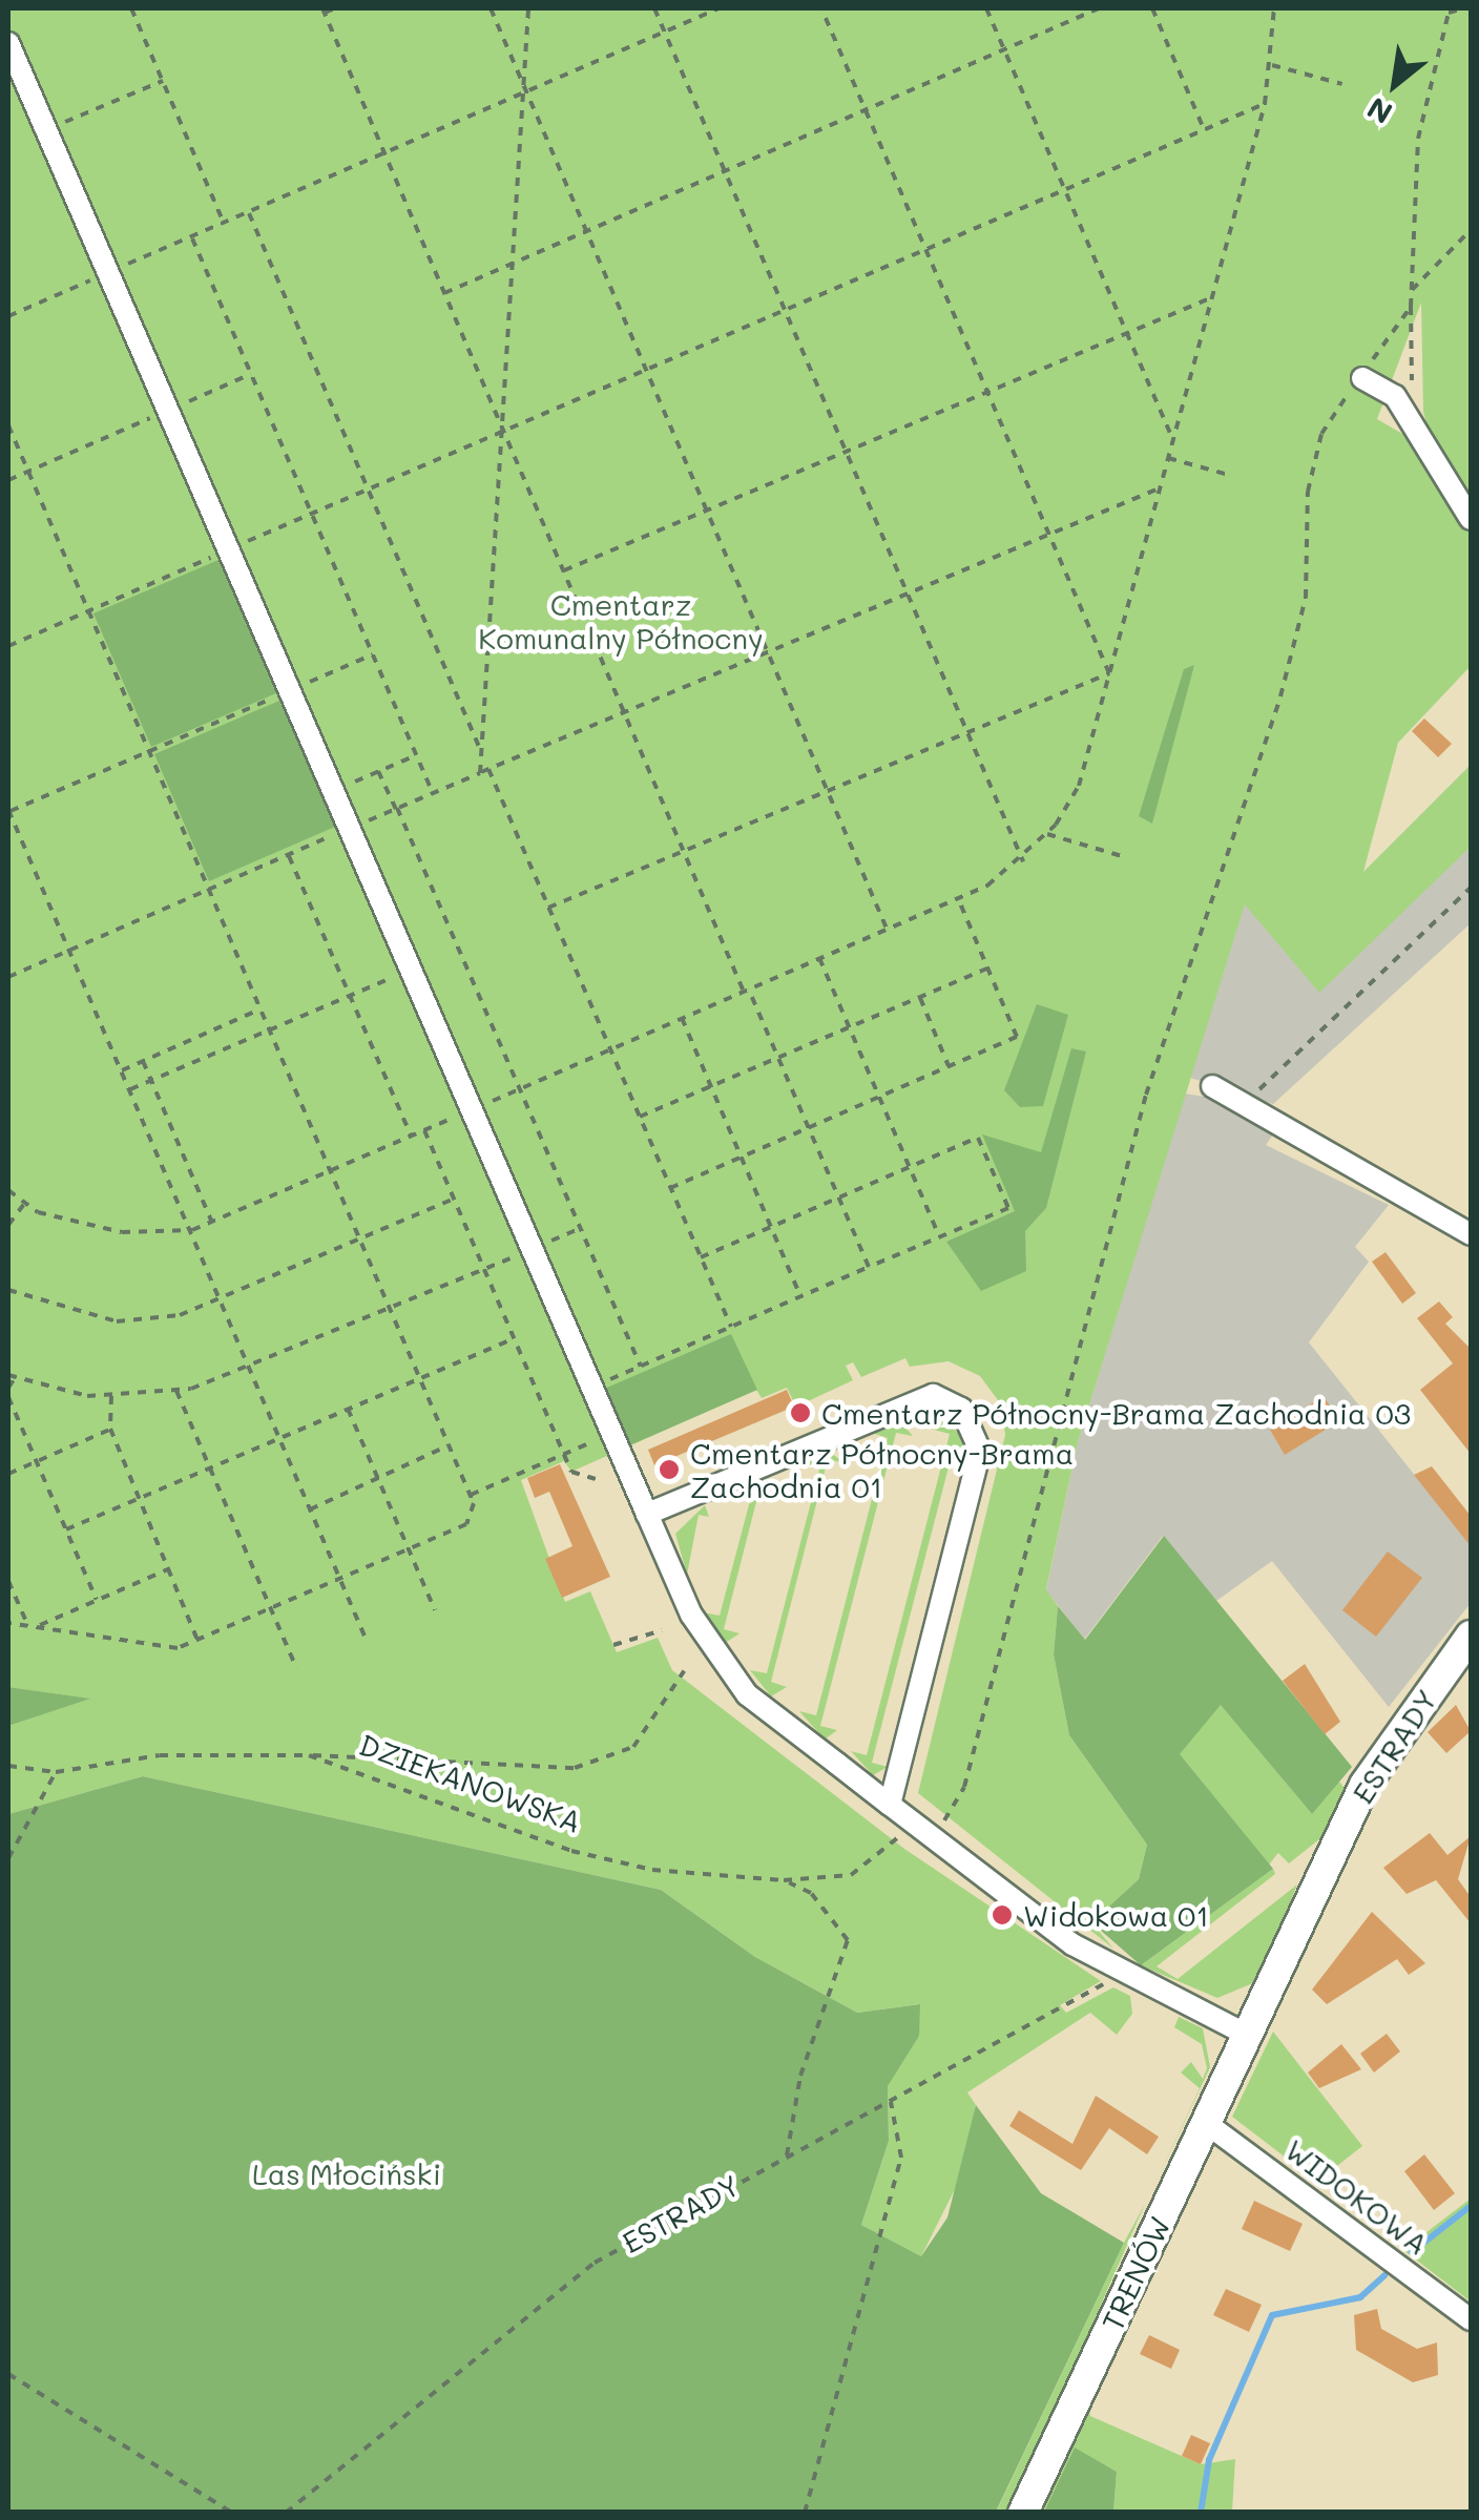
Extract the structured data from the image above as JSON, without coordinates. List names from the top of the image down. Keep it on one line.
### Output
{"streets":{"main road":["ESTRADY","TRENÓW"],"street":["WIDOKOWA"],"path":["DZIEKANOWSKA"]},"crossings":[["ESTRADY","TRENÓW"],["WIDOKOWA","TRENÓW"]],"parks":["Cmentarz Komunalny Północny","Las Młociński"],"places":["Cmentarz Północny-Brama Zachodnia 03","Cmentarz Północny-Brama Zachodnia 01","Widokowa 01"],"north":"bottom left"}
